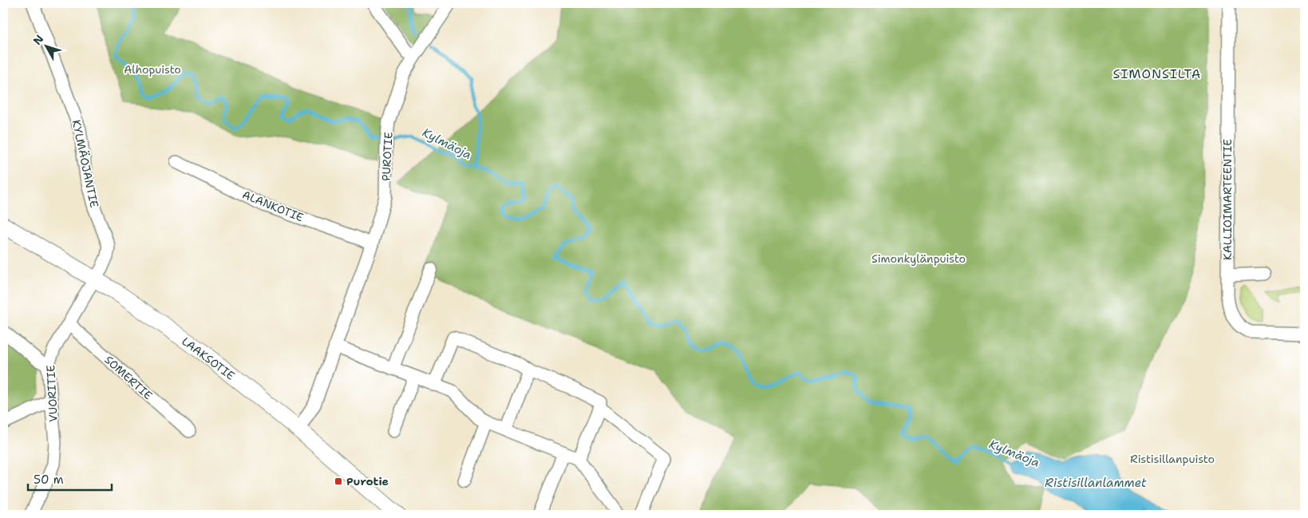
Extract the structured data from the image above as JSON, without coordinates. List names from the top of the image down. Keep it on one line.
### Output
{"streets":{"main road":["LAAKSOTIE"],"street":["PUROTIE","KYLMÄOJANTIE","KALLIOIMARTEENTIE","ALANKOTIE","SOMERTIE","VUORITIE"]},"crossings":[["PUROTIE","ALANKOTIE"],["PUROTIE","LAAKSOTIE"],["KYLMÄOJANTIE","LAAKSOTIE"],["KYLMÄOJANTIE","VUORITIE"],["LAAKSOTIE","VUORITIE"],["SOMERTIE","VUORITIE"]],"districts":["SIMONSILTA"],"water":["Kylmäoja","Ristisillanlammet"],"parks":["Alhopuisto","Simonkylänpuisto","Ristisillanpuisto"],"places":{"transit":["Purotie"]},"scale_bar":"50 m","north":"top left"}
